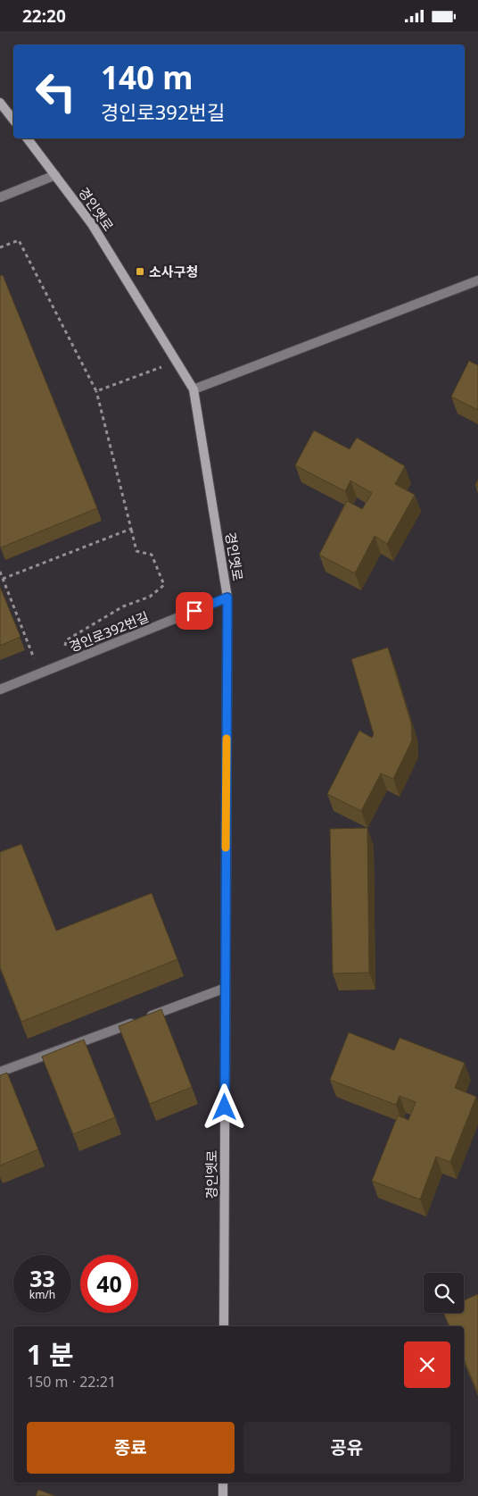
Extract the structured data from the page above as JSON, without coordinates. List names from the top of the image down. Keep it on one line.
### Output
{"streets":{"street":["경인옛로","경인로392번길"]},"crossings":[["경인옛로","경인로392번길"]],"places":{"transit":["소사구청"]},"page":{"status":"22:20","turn":["140 m","경인로392번길"],"speed":"33 km/h","limit":"40","heading":["1 분","150 m · 22:21"],"buttons":["종료","공유"]}}
